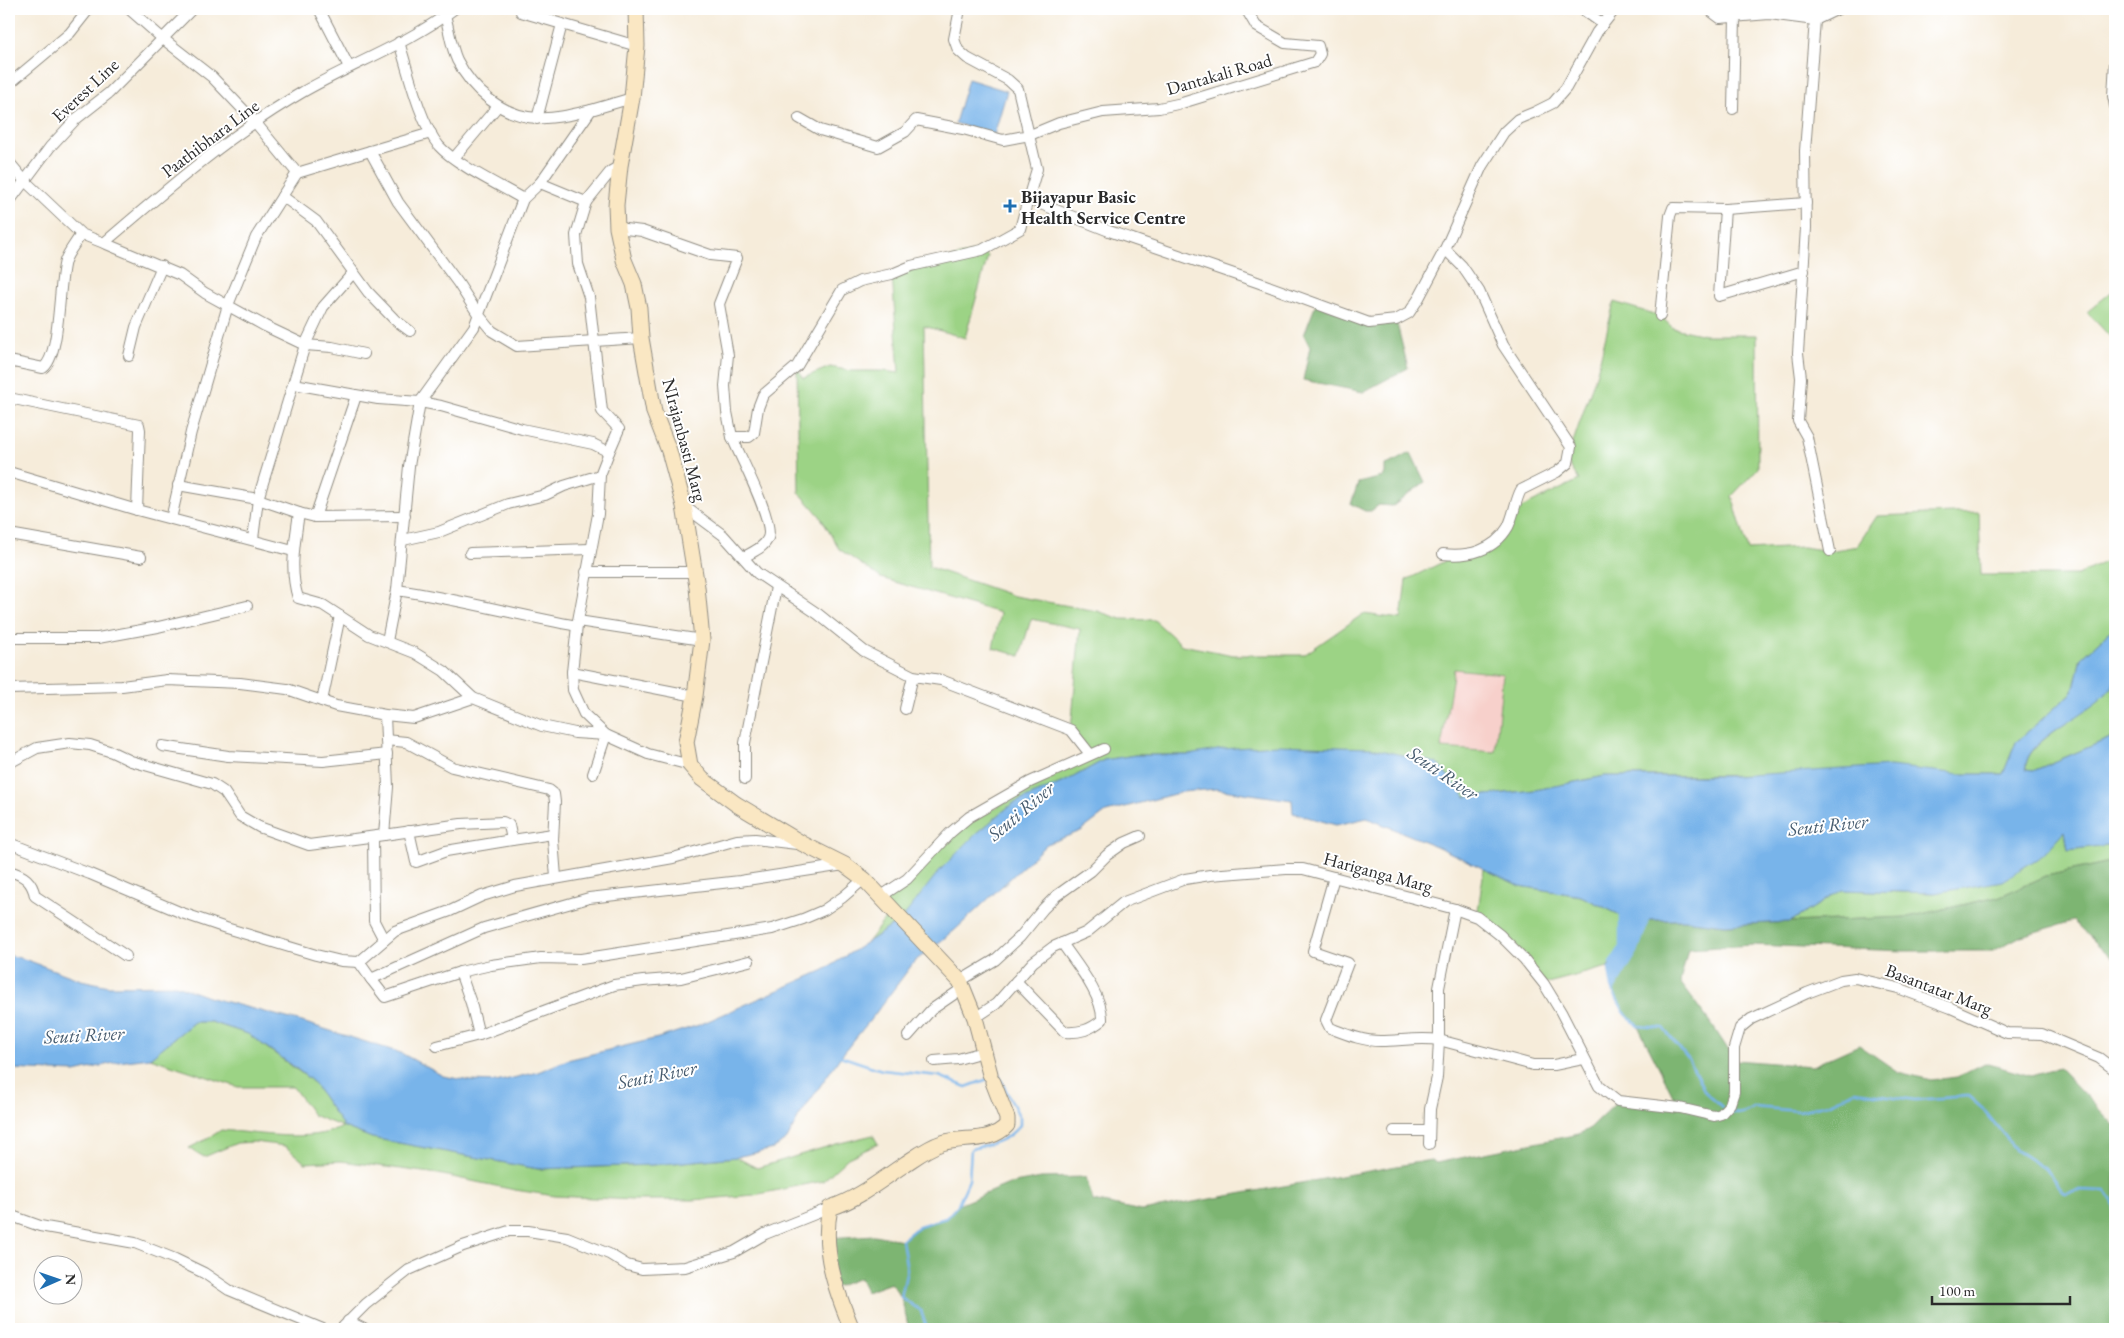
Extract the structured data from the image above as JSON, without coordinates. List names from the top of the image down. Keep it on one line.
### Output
{"streets":{"street":["Dantakali Road","Everest Line","Paathibhara Line","NIrajanbasti Marg","Hariganga Marg","Basantatar Marg"]},"crossings":[["Hariganga Marg","Basantatar Marg"]],"water":["Seuti River"],"places":{"health":["Bijayapur Basic Health Service Centre"]},"scale_bar":"100 m","north":"right"}
